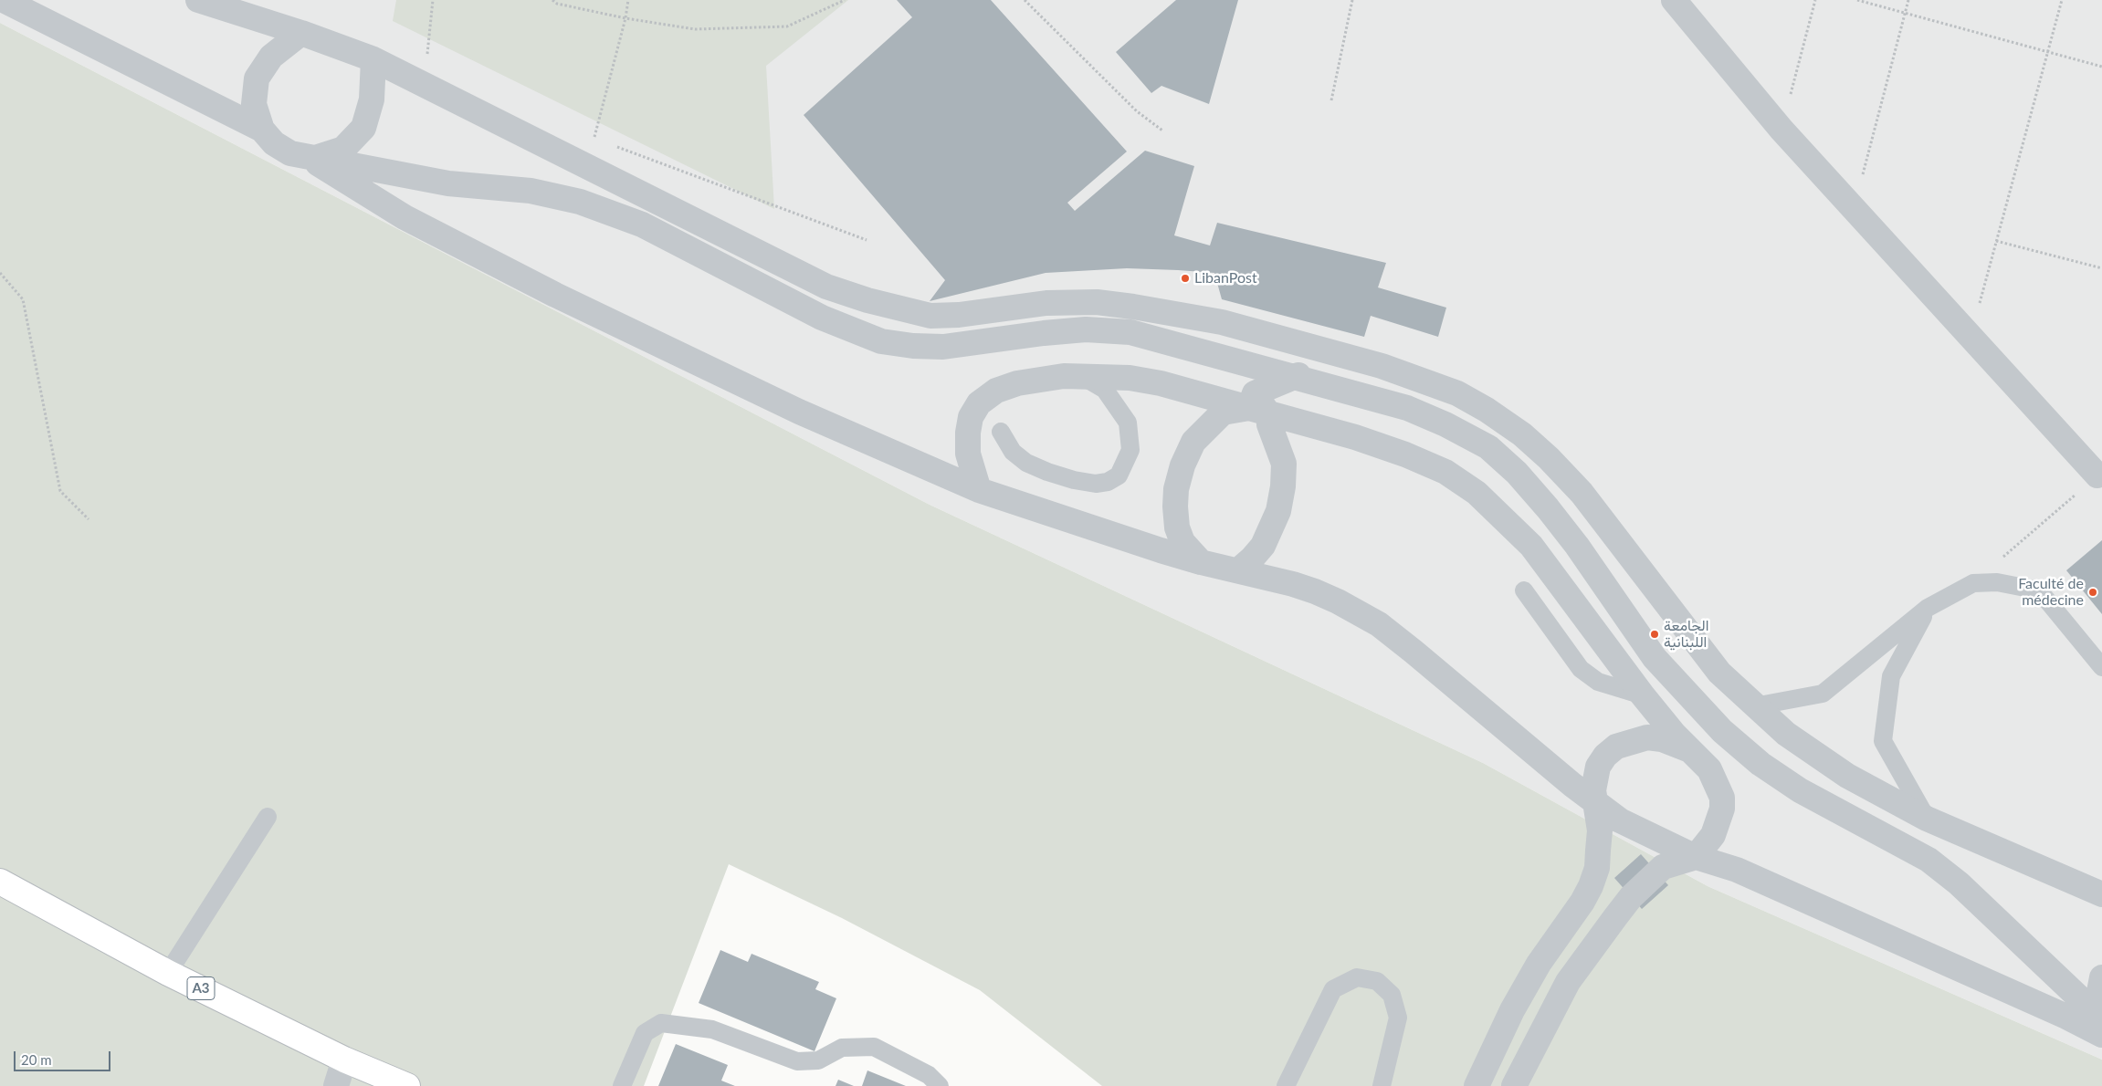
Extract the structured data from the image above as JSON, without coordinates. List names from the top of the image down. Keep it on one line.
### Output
{"streets":{"highway":["A3"]},"places":["LibanPost","Faculté de médecine","الجامعة اللبنانية"],"scale_bar":"20 m"}
